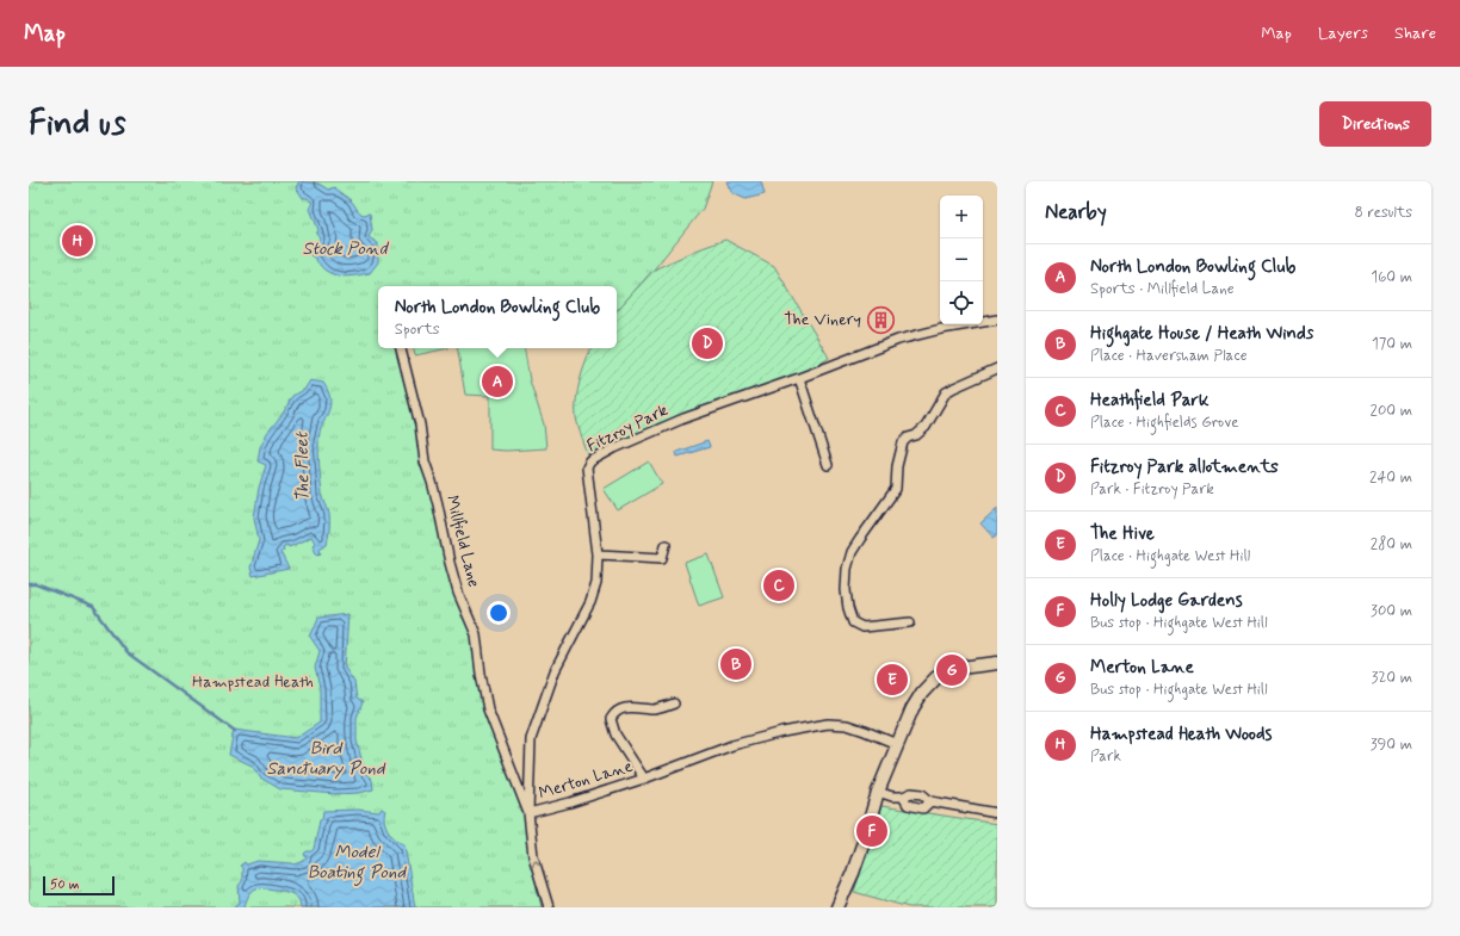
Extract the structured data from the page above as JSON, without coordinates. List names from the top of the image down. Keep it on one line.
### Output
{"streets":{"street":["Fitzroy Park","Millfield Lane","Merton Lane"]},"crossings":[["Fitzroy Park","Millfield Lane"],["Fitzroy Park","Merton Lane"],["Millfield Lane","Merton Lane"]],"water":["Stock Pond","The Fleet","Bird Sanctuary Pond","Model Boating Pond"],"parks":["Hampstead Heath"],"places":{"building":["The Vinery"]},"scale_bar":"50 m","page":{"header":"Map","nav":["Map","Layers","Share"],"buttons":"Directions","title":"Find us","heading":["Nearby","8 results"],"map_buttons":["+","−"],"pins":["H","D","A","C","B","G","E","F"],"list":[{"mark":"A","name":"North London Bowling Club","note":"Sports · Millfield Lane","value":"160 m"},{"mark":"B","name":"Highgate House / Heath Winds","note":"Place · Haversham Place","value":"170 m"},{"mark":"C","name":"Heathfield Park","note":"Place · Highfields Grove","value":"200 m"},{"mark":"D","name":"Fitzroy Park allotments","note":"Park · Fitzroy Park","value":"240 m"},{"mark":"E","name":"The Hive","note":"Place · Highgate West Hill","value":"280 m"},{"mark":"F","name":"Holly Lodge Gardens","note":"Bus stop · Highgate West Hill","value":"300 m"},{"mark":"G","name":"Merton Lane","note":"Bus stop · Highgate West Hill","value":"320 m"},{"mark":"H","name":"Hampstead Heath Woods","note":"Park","value":"390 m"}],"popup":["North London Bowling Club","Sports"],"scale":"50 m"}}
